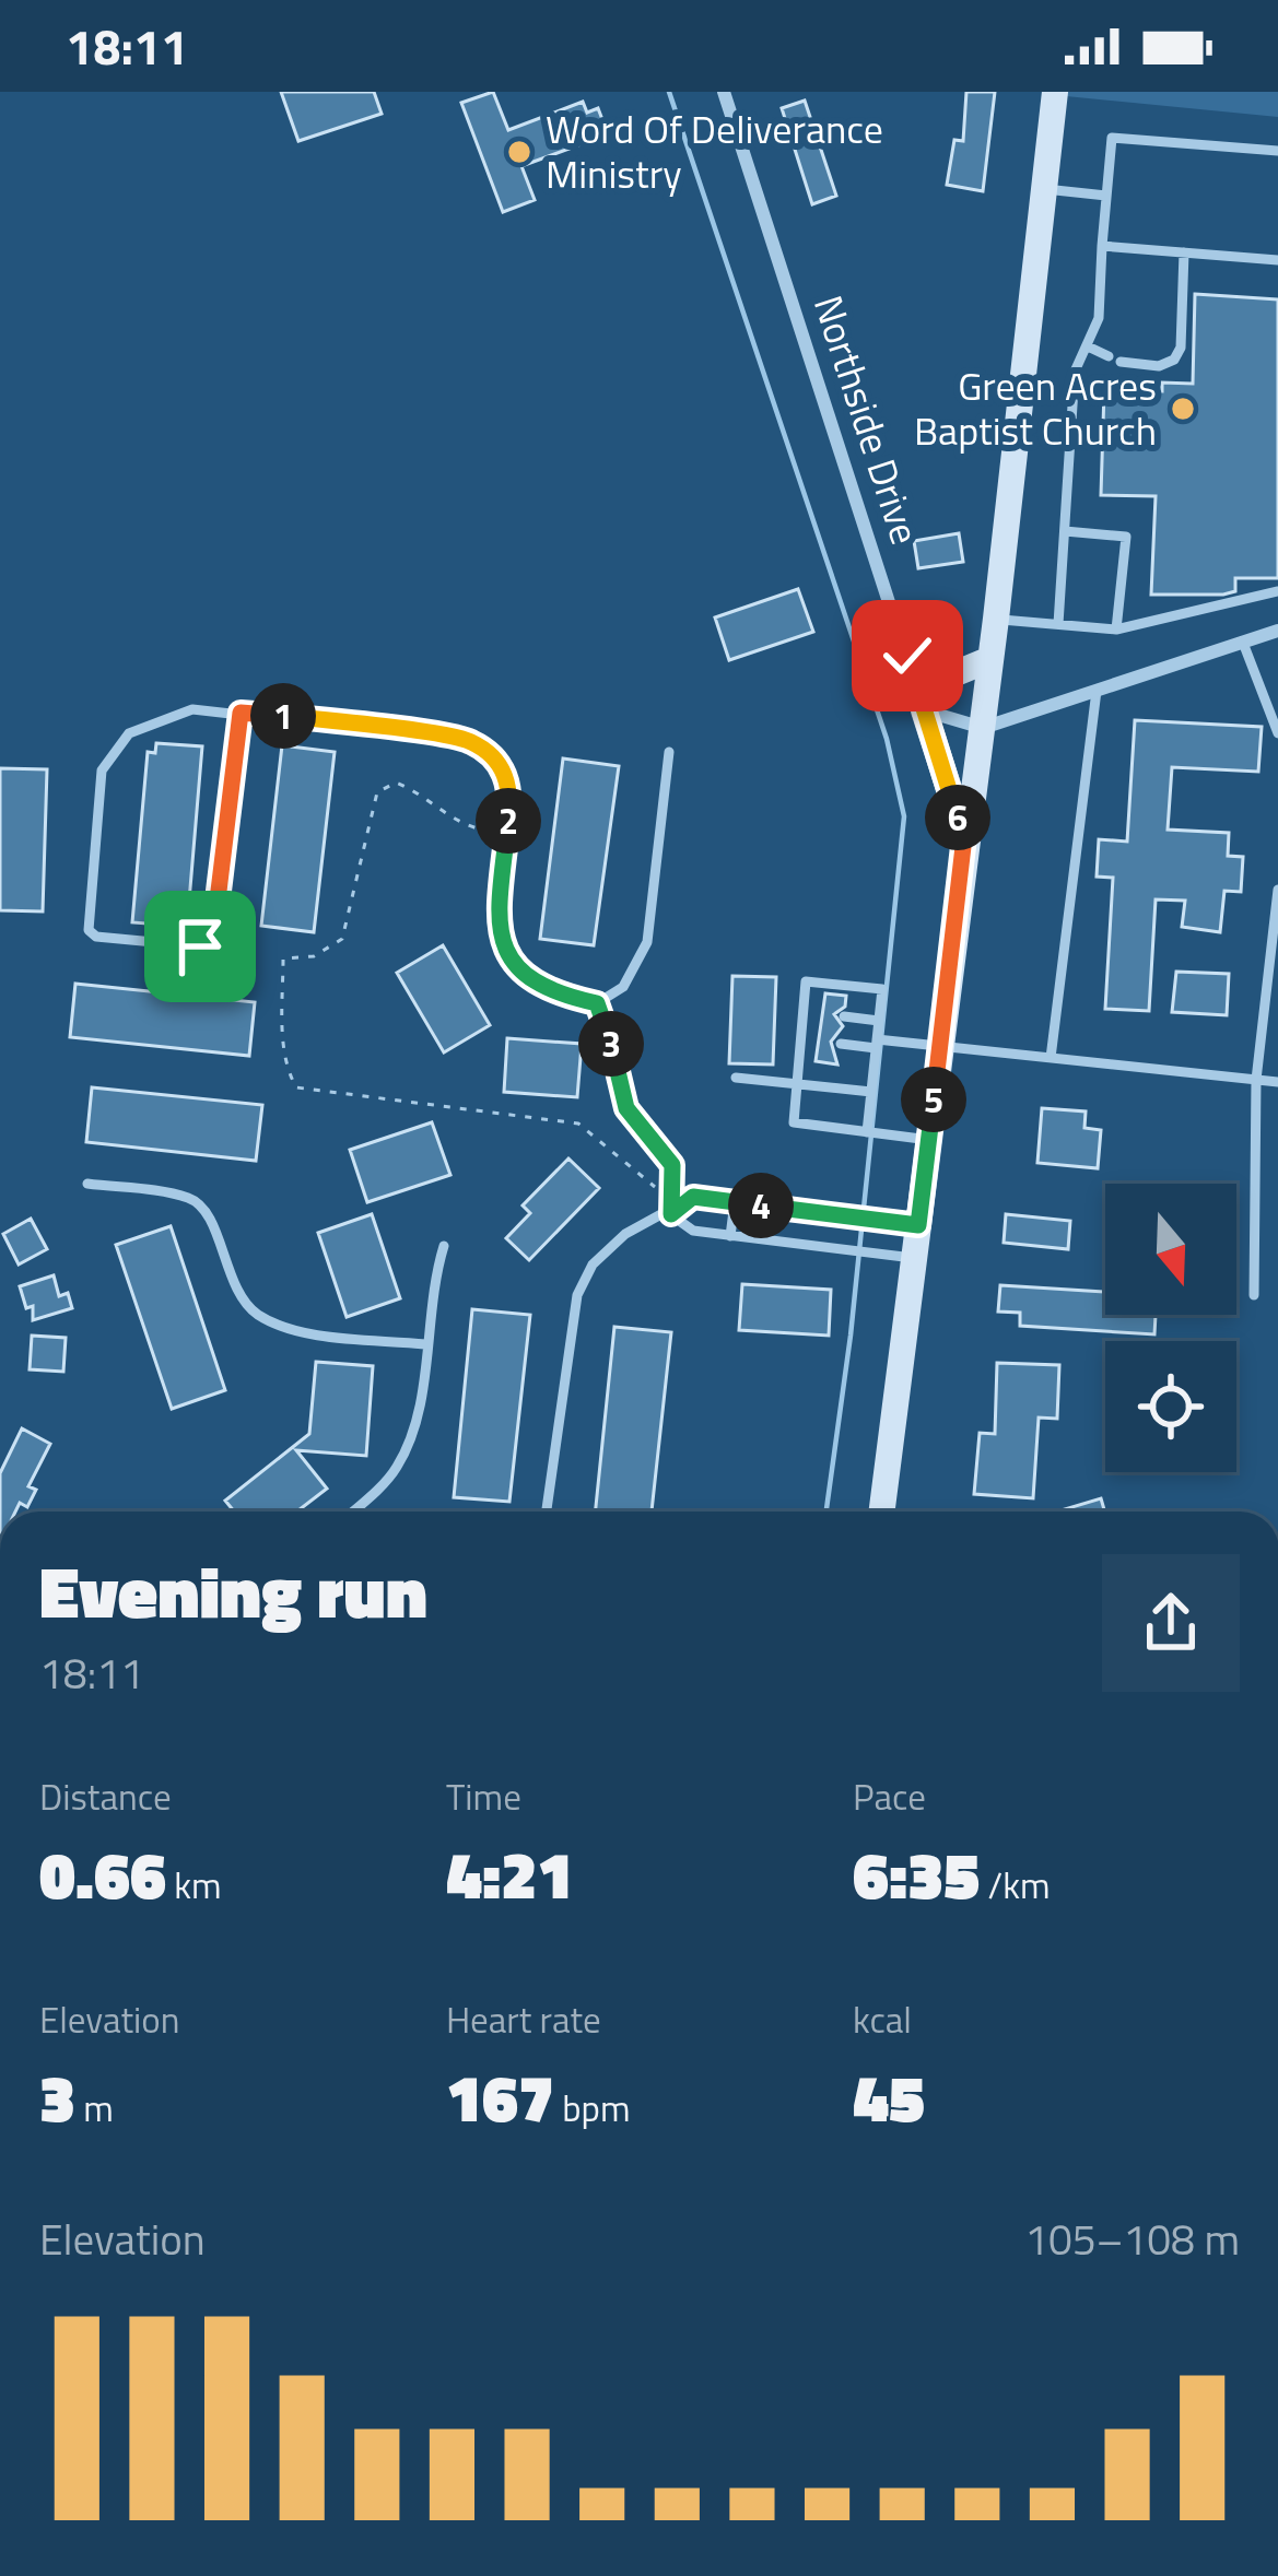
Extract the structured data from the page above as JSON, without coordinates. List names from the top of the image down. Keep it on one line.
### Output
{"streets":{"street":["Northside Drive"]},"places":["Word Of Deliverance Ministry","Green Acres Baptist Church"],"north":"bottom","page":{"status":"18:11","pins":["1","6","2","3","5","4"],"heading":["Evening run","18:11"],"stats":[["Distance","0.66 km"],["Time","4:21"],["Pace","6:35 /km"],["Elevation","3 m"],["Heart rate","167 bpm"],["kcal","45"]],"chart":["Elevation","105–108 m"]}}
